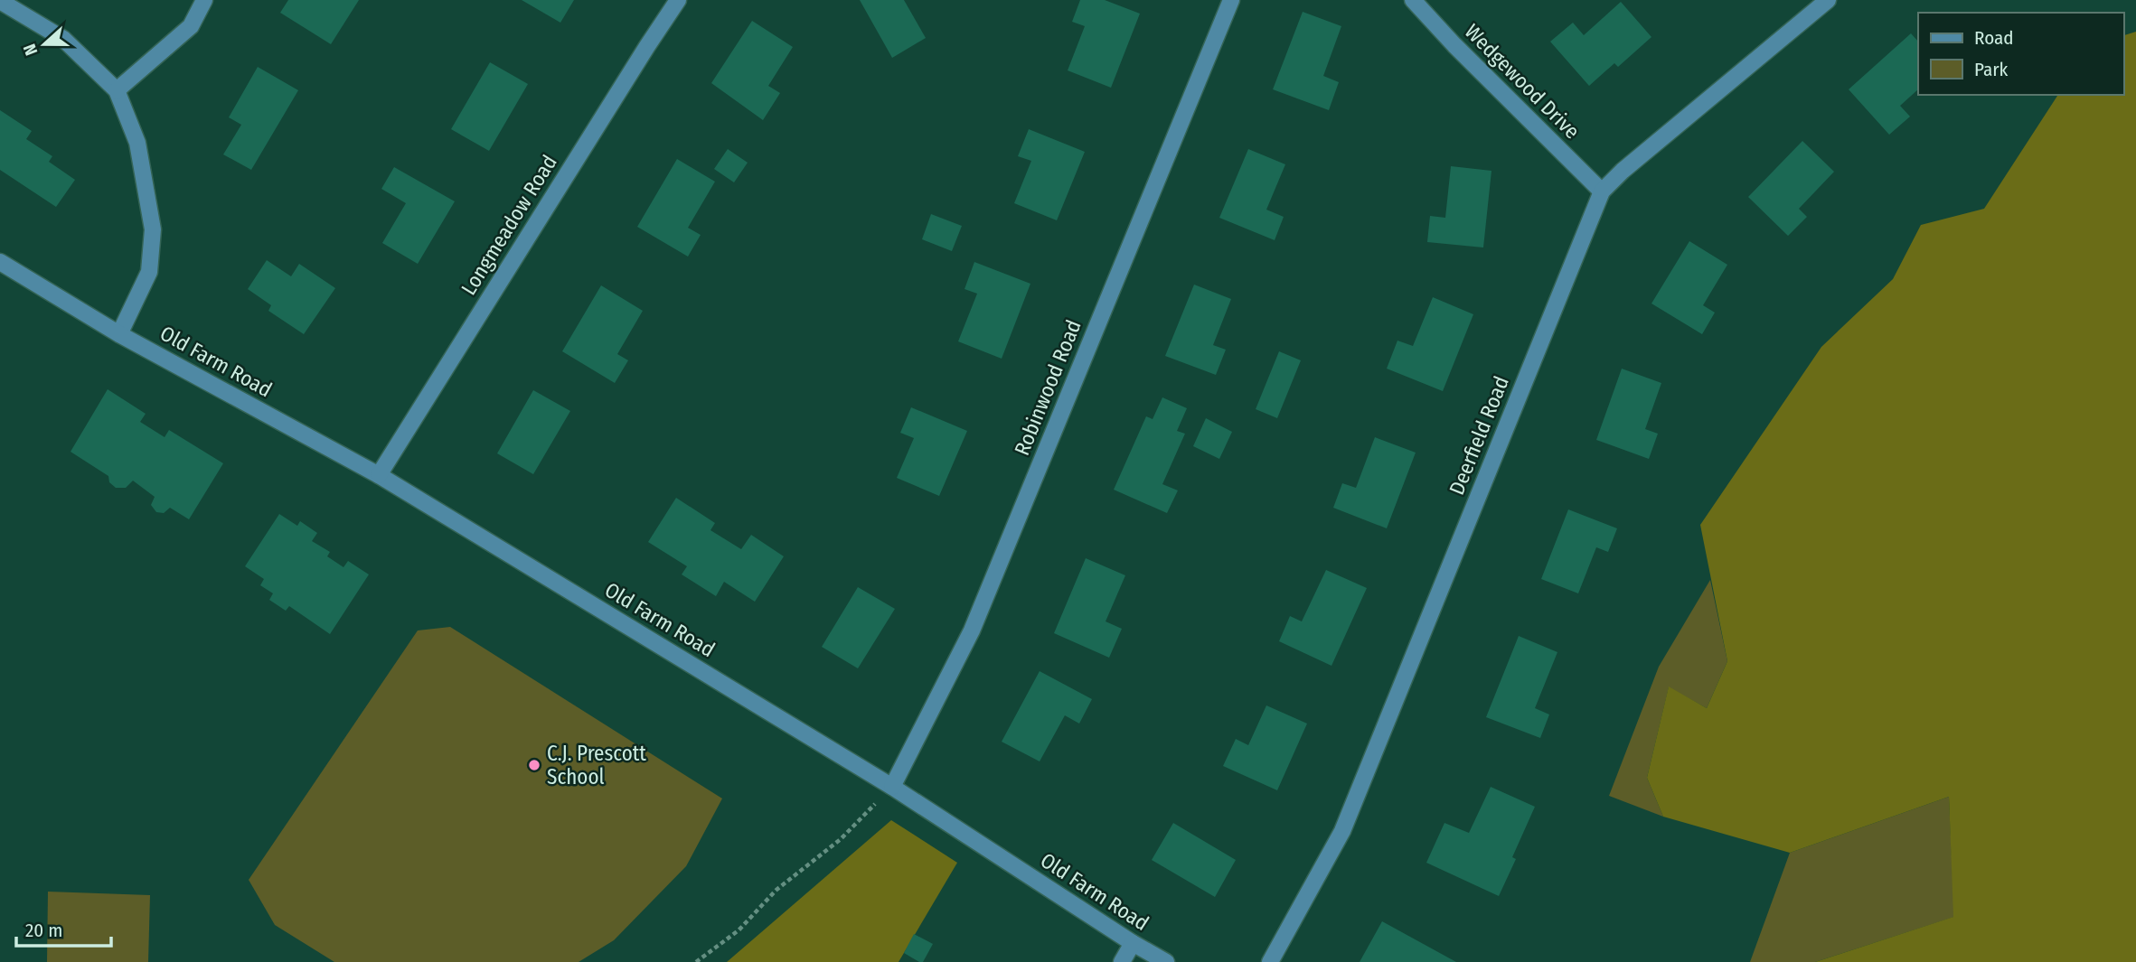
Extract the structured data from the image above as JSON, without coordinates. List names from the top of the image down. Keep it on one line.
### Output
{"streets":{"street":["Wedgewood Drive","Longmeadow Road","Old Farm Road","Robinwood Road","Deerfield Road"]},"crossings":[["Wedgewood Drive","Deerfield Road"],["Longmeadow Road","Old Farm Road"],["Old Farm Road","Robinwood Road"]],"places":["C.J. Prescott School"],"legend":["Road","Park"],"scale_bar":"20 m","north":"left"}
